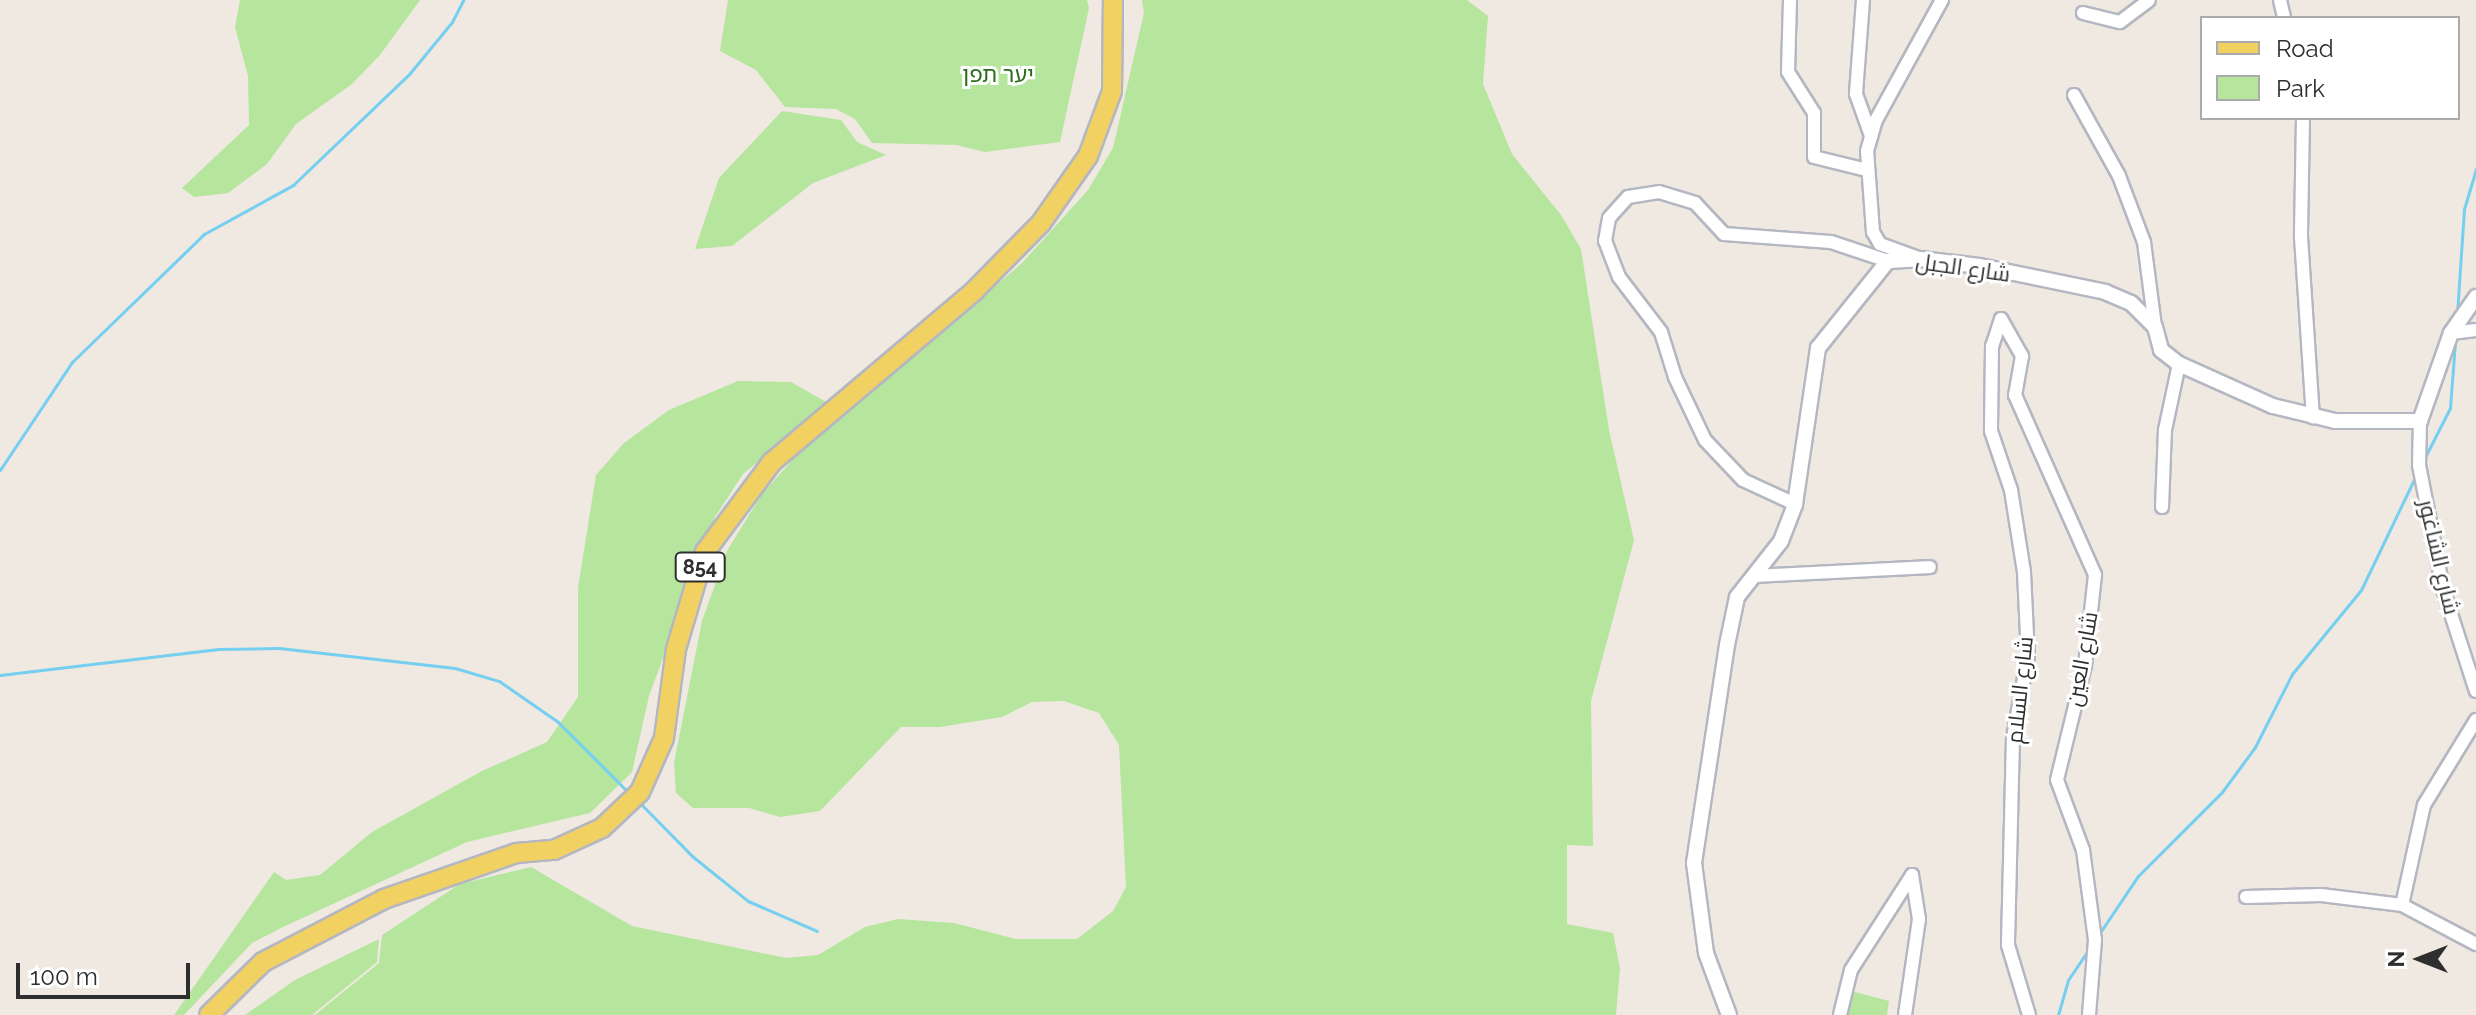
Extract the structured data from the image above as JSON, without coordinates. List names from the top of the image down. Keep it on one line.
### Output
{"streets":{"main road":["854"],"street":["شارع الجبل","شارع الشاغور","شارع العين","شارع السلام"]},"crossings":[["شارع الجبل","شارع الشاغور"],["شارع العين","شارع السلام"]],"parks":["יער תפן"],"legend":["Road","Park"],"scale_bar":"100 m","north":"left"}
